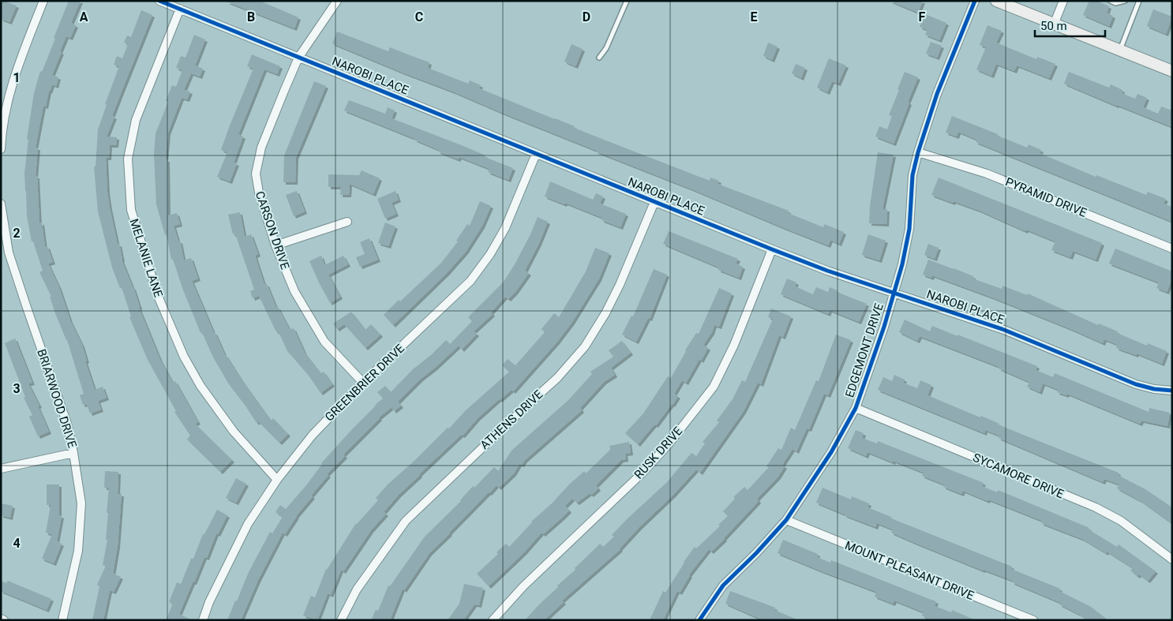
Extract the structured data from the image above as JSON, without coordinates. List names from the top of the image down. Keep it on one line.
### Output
{"streets":{"street":["NAROBI PLACE","PYRAMID DRIVE","CARSON DRIVE","MELANIE LANE","EDGEMONT DRIVE","GREENBRIER DRIVE","BRIARWOOD DRIVE","ATHENS DRIVE","RUSK DRIVE","SYCAMORE DRIVE","MOUNT PLEASANT DRIVE"]},"crossings":[["NAROBI PLACE","CARSON DRIVE"],["NAROBI PLACE","MELANIE LANE"],["NAROBI PLACE","EDGEMONT DRIVE"],["NAROBI PLACE","GREENBRIER DRIVE"],["NAROBI PLACE","ATHENS DRIVE"],["NAROBI PLACE","RUSK DRIVE"],["PYRAMID DRIVE","EDGEMONT DRIVE"],["CARSON DRIVE","GREENBRIER DRIVE"],["MELANIE LANE","GREENBRIER DRIVE"],["EDGEMONT DRIVE","SYCAMORE DRIVE"],["EDGEMONT DRIVE","MOUNT PLEASANT DRIVE"]],"scale_bar":"50 m","grid":{"columns":["A","B","C","D","E","F"],"rows":["1","2","3","4"]}}
